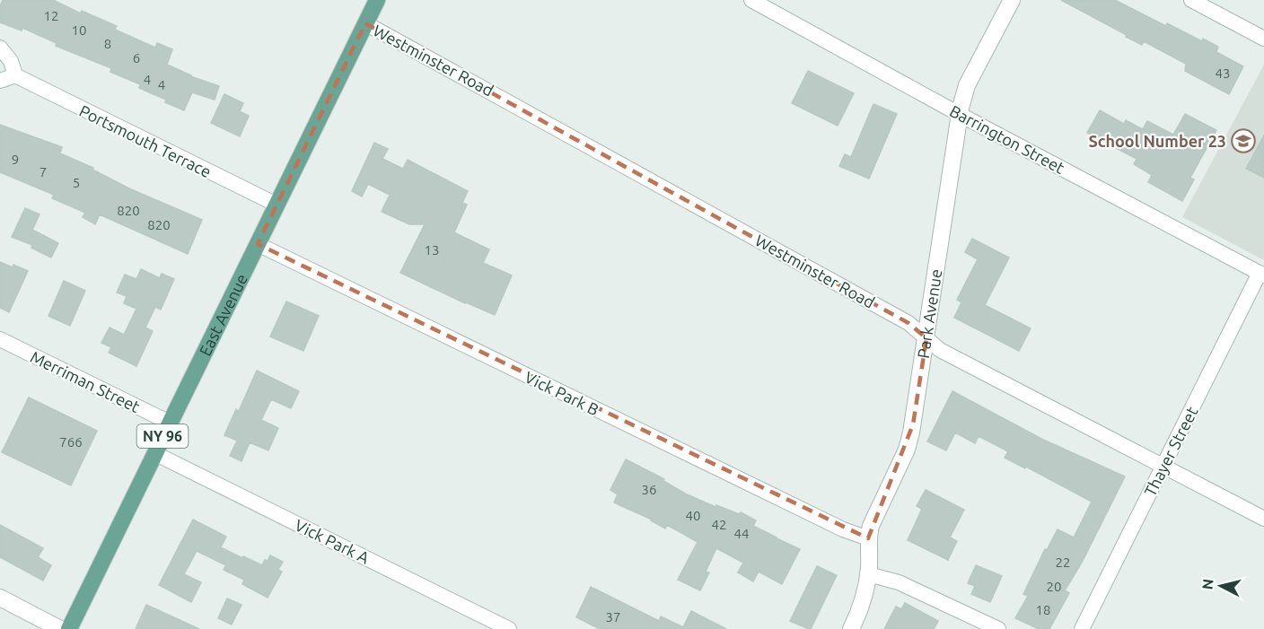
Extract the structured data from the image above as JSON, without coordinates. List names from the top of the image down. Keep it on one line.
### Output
{"streets":{"main road":["East Avenue","NY 96"],"street":["Westminster Road","Barrington Street","Portsmouth Terrace","Park Avenue","Merriman Street","Vick Park B","Thayer Street","Vick Park A"]},"crossings":[["Westminster Road","Park Avenue"],["Westminster Road","East Avenue"],["Westminster Road","Thayer Street"],["Barrington Street","Park Avenue"],["Barrington Street","Thayer Street"],["Portsmouth Terrace","East Avenue"],["Park Avenue","Vick Park B"],["East Avenue","Merriman Street"],["East Avenue","Vick Park B"],["East Avenue","Vick Park A"]],"places":{"school or university":["School Number 23"]},"house_numbers":["12","10","8","6","43","4","4","9","7","5","820","820","13","766","36","40","42","44","22","20","18","37"],"north":"left"}
